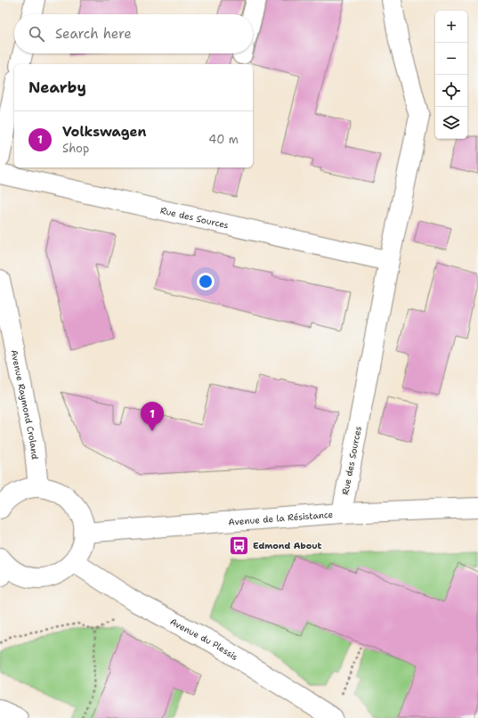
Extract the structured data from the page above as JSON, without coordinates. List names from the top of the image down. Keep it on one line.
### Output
{"streets":{"street":["Rue des Sources","Avenue Raymond Croland","Avenue de la Résistance","Avenue du Plessis"]},"crossings":[["Rue des Sources","Avenue de la Résistance"]],"places":{"bus stop":["Edmond About"]},"page":{"map_buttons":["+","−"],"search":"Search here","heading":"Nearby","list":[{"mark":"1","name":"Volkswagen","note":"Shop","value":"40 m"}],"pins":"1"}}
